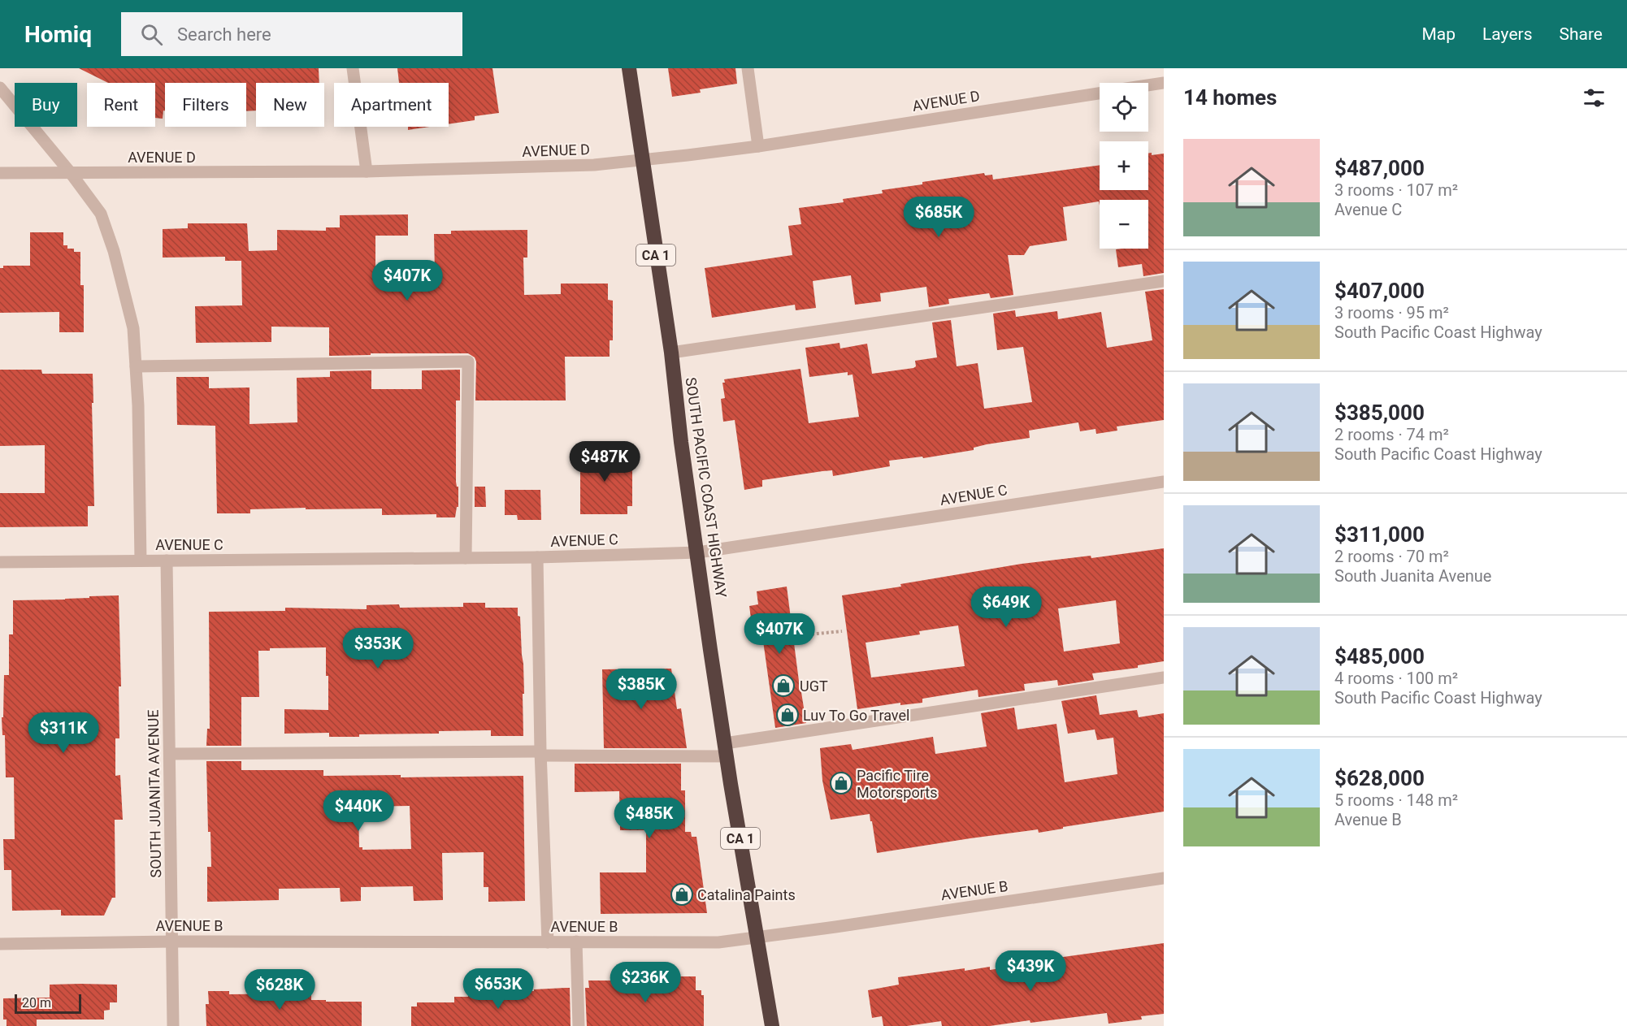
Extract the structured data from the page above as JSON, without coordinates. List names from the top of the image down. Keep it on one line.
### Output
{"streets":{"highway":["CA 1","SOUTH PACIFIC COAST HIGHWAY"],"street":["AVENUE D","AVENUE C","SOUTH JUANITA AVENUE","AVENUE B"]},"crossings":[["AVENUE D","SOUTH PACIFIC COAST HIGHWAY"],["SOUTH PACIFIC COAST HIGHWAY","AVENUE C"],["SOUTH PACIFIC COAST HIGHWAY","AVENUE B"],["AVENUE C","SOUTH JUANITA AVENUE"],["SOUTH JUANITA AVENUE","AVENUE B"]],"places":{"shop":["UGT","Luv To Go Travel","Pacific Tire Motorsports","Catalina Paints"]},"scale_bar":"20 m","page":{"header":"Homiq","search":"Search here","nav":["Map","Layers","Share"],"heading":"14 homes","map_buttons":["+","−"],"chip":["Buy","Rent","Filters","New","Apartment"],"list":[{"name":"$487,000","note":"3 rooms · 107 m² · Avenue C"},{"name":"$407,000","note":"3 rooms · 95 m² · South Pacific Coast Highway"},{"name":"$385,000","note":"2 rooms · 74 m² · South Pacific Coast Highway"},{"name":"$311,000","note":"2 rooms · 70 m² · South Juanita Avenue"},{"name":"$485,000","note":"4 rooms · 100 m² · South Pacific Coast Highway"},{"name":"$628,000","note":"5 rooms · 148 m² · Avenue B"}],"price":["$685K","$407K","$487K","$649K","$407K","$353K","$385K","$311K","$440K","$485K","$439K","$236K","$653K","$628K"],"scale":"20 m"}}
